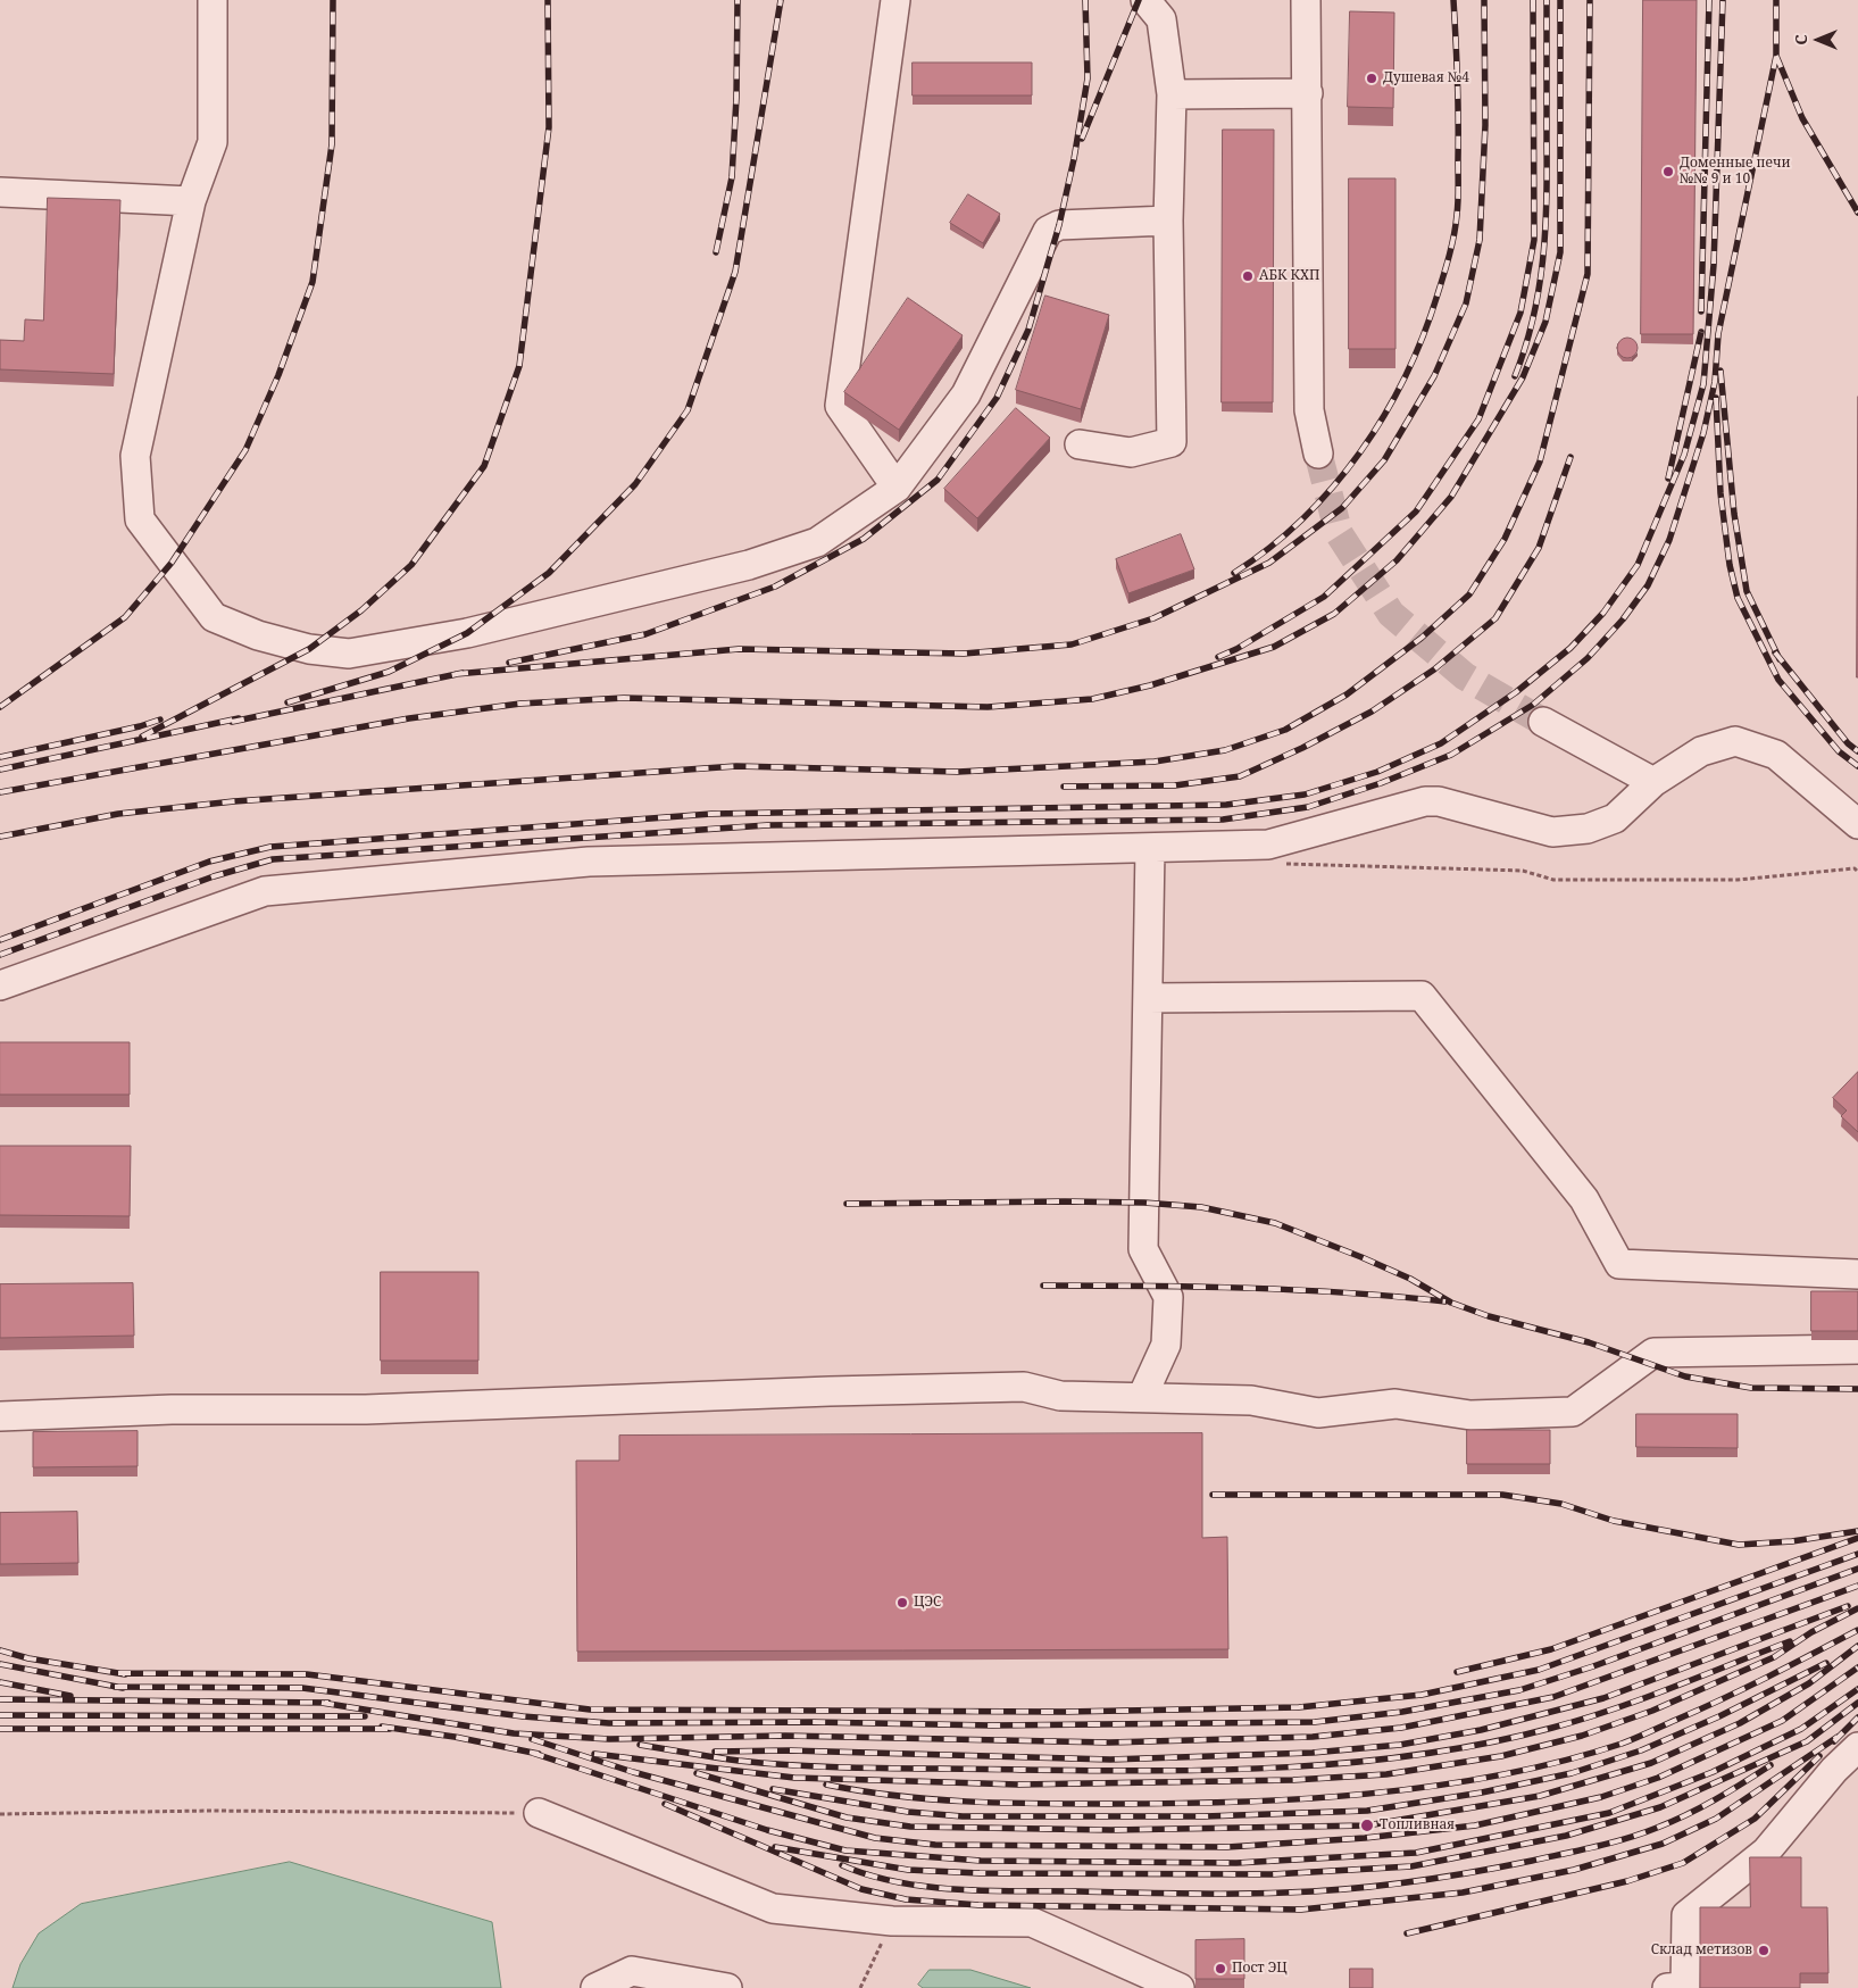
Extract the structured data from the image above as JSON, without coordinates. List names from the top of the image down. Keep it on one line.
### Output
{"places":["Душевая №4","Доменные печи №№ 9 и 10","АБК КХП","ЦЭС","Топливная","Склад метизов","Пост ЭЦ"],"north":"left"}
